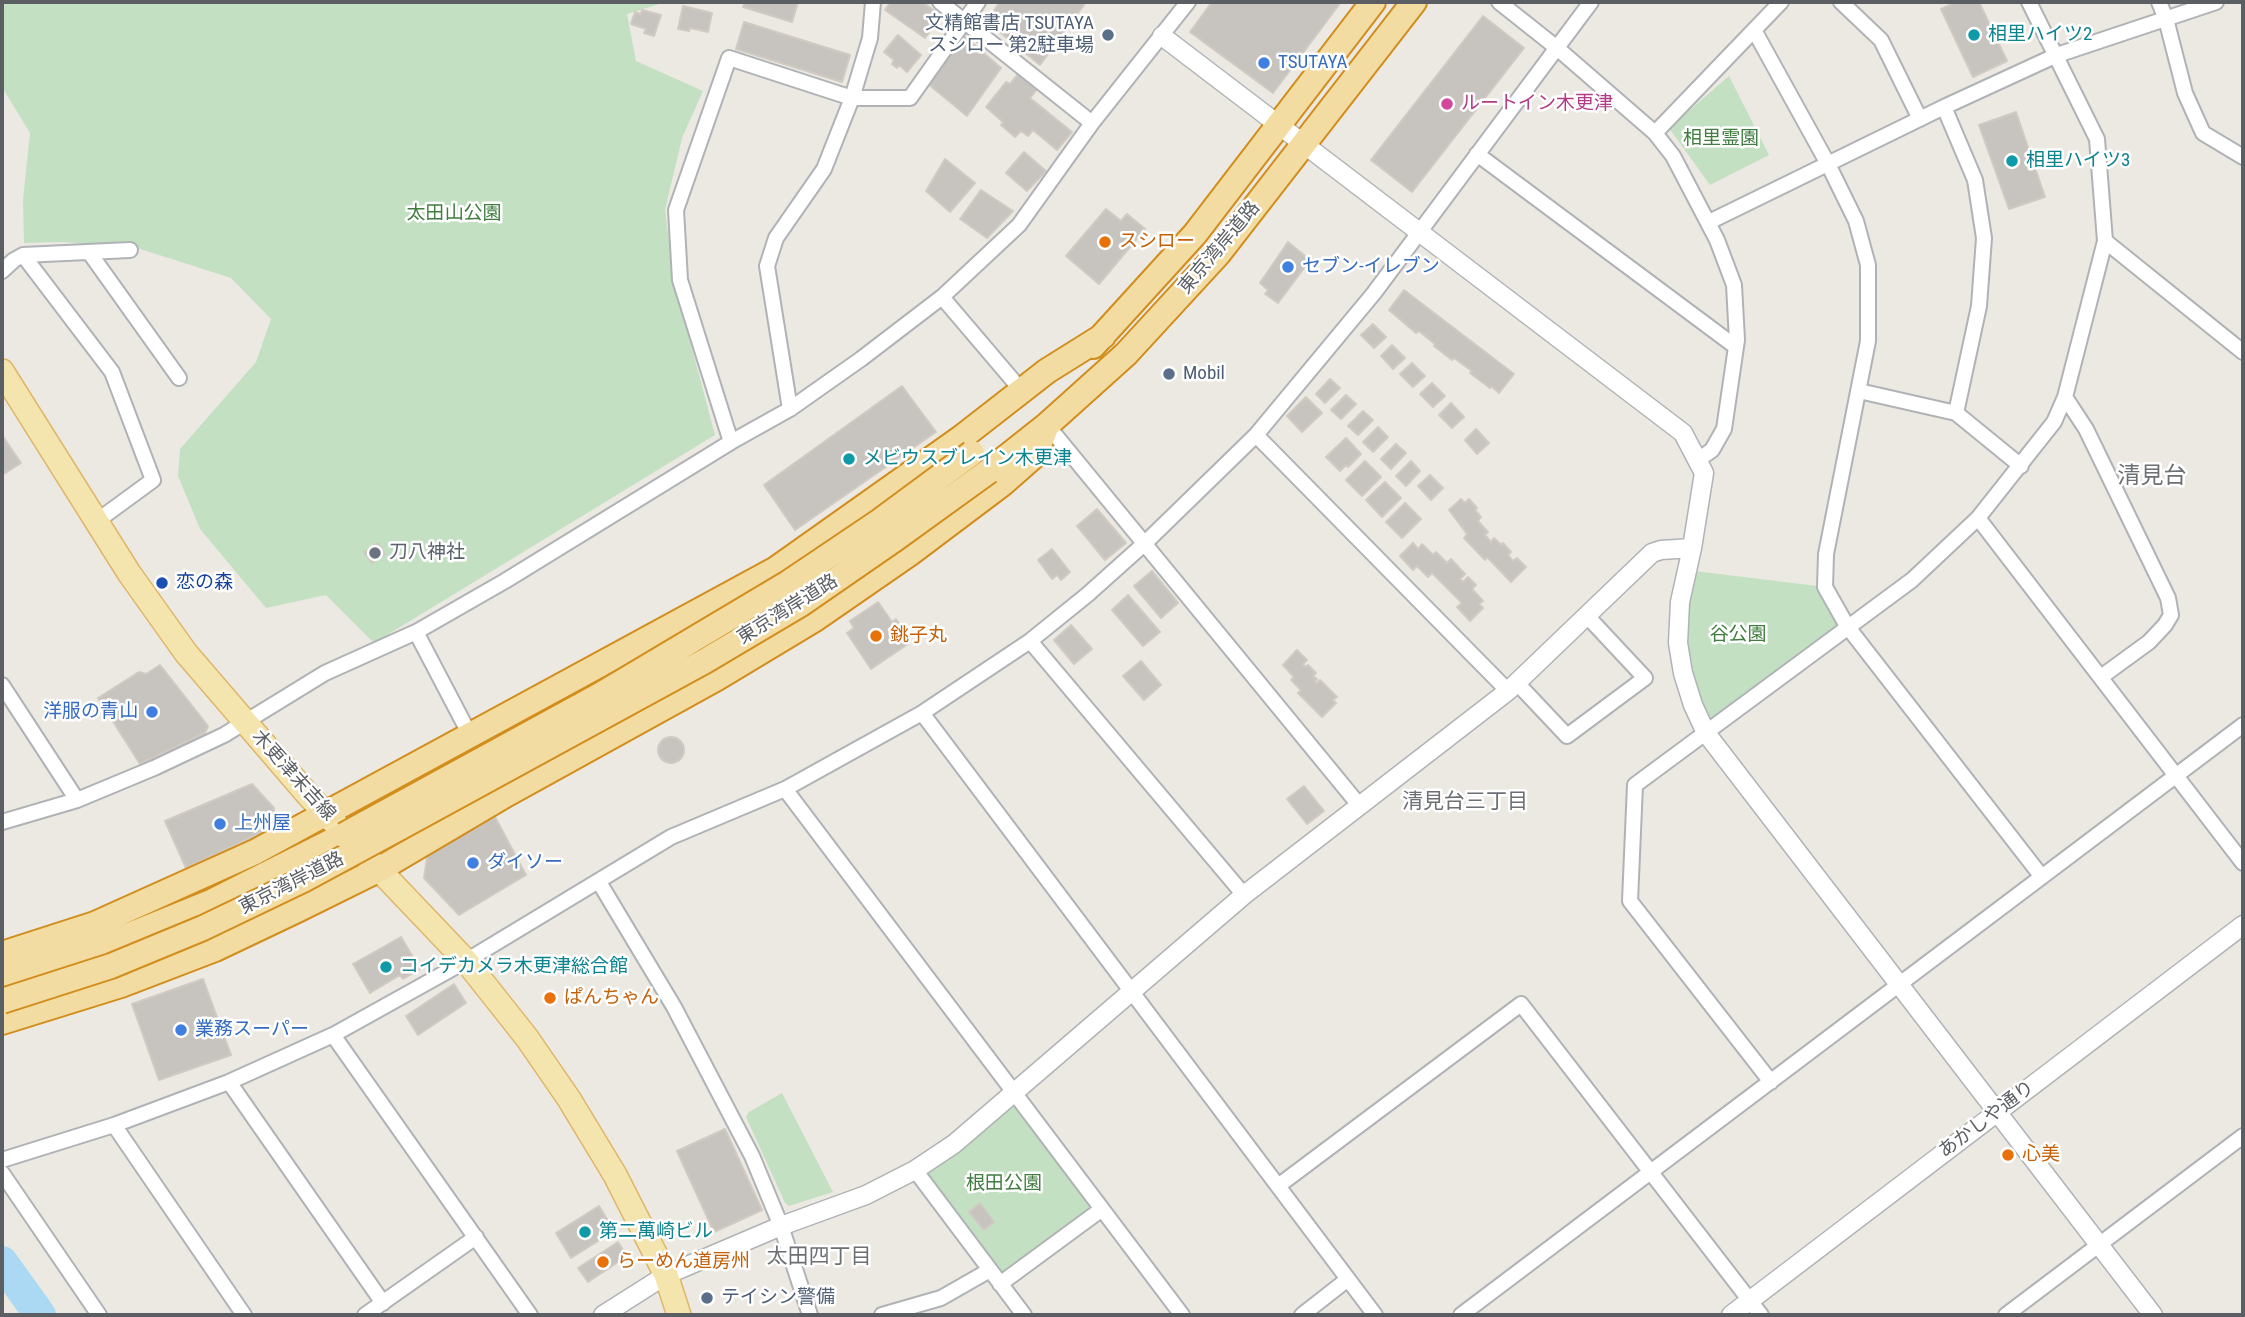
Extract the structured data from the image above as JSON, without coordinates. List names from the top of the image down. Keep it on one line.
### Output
{"streets":{"highway":["東京湾岸道路"],"main road":["木更津末吉線"],"street":["あかしや通り"]},"districts":["清見台","清見台三丁目","太田四丁目"],"parks":["相里霊園","太田山公園","谷公園","根田公園"],"places":["文精館書店 TSUTAYA スシロー 第2駐車場","相里ハイツ2","TSUTAYA","ルートイン木更津","相里ハイツ3","スシロー","セブン-イレブン","Mobil","メビウスブレイン木更津","刀八神社","恋の森","銚子丸","洋服の青山","上州屋","ダイソー","コイデカメラ木更津総合館","ぱんちゃん","業務スーパー","心美","第二萬崎ビル","らーめん道房州","テイシン警備"]}
